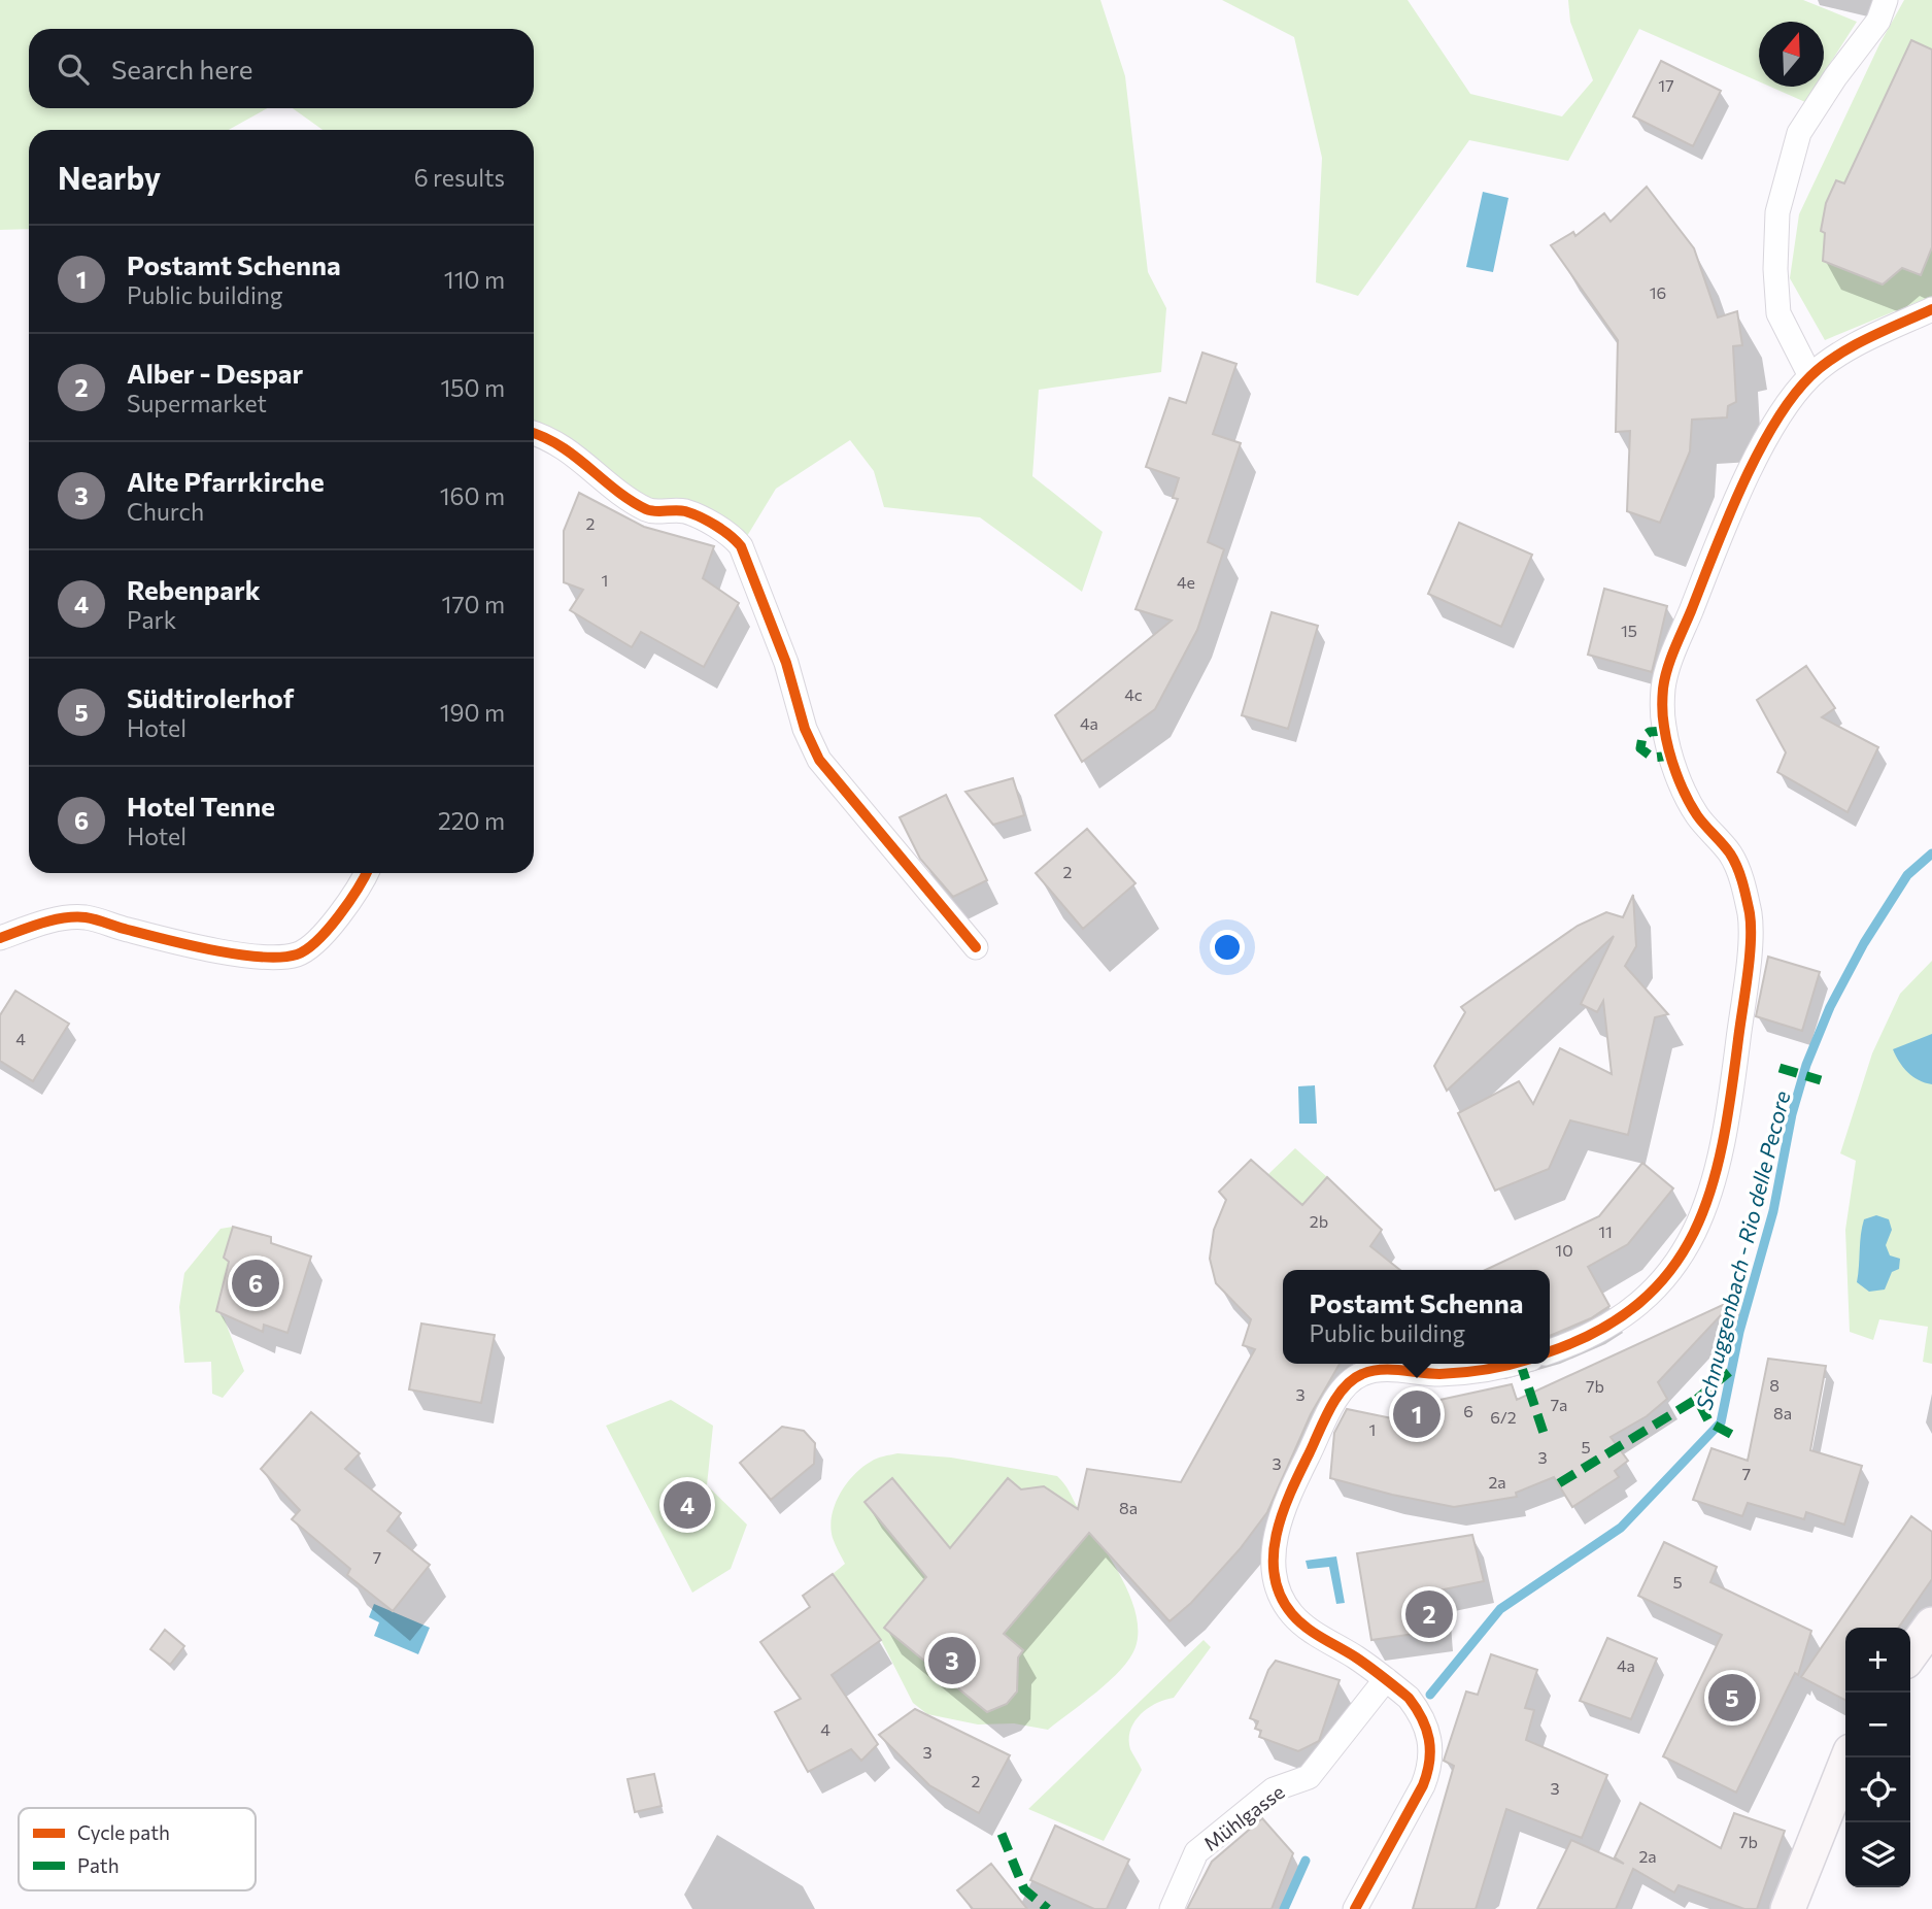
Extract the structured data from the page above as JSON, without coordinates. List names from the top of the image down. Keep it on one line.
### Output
{"streets":{"street":["Mühlgasse"]},"water":["Schnuggenbach - Rio delle Pecore"],"house_numbers":["17","16","2","1","4e","15","4c","4a","2","4","2b","11","10","8","7b","3","7a","6","8a","6/2","1","5","3","3","7","2a","8a","7","5","4a","4","3","2","3","7b","2a"],"legend":["Cycle path","Path"],"north":"top","page":{"search":"Search here","heading":["Nearby","6 results"],"list":[{"mark":"1","name":"Postamt Schenna","note":"Public building","value":"110 m"},{"mark":"2","name":"Alber - Despar","note":"Supermarket","value":"150 m"},{"mark":"3","name":"Alte Pfarrkirche","note":"Church","value":"160 m"},{"mark":"4","name":"Rebenpark","note":"Park","value":"170 m"},{"mark":"5","name":"Südtirolerhof","note":"Hotel","value":"190 m"},{"mark":"6","name":"Hotel Tenne","note":"Hotel","value":"220 m"}],"pins":["6","1","4","2","3","5"],"popup":["Postamt Schenna","Public building"],"map_buttons":["+","−"]}}
